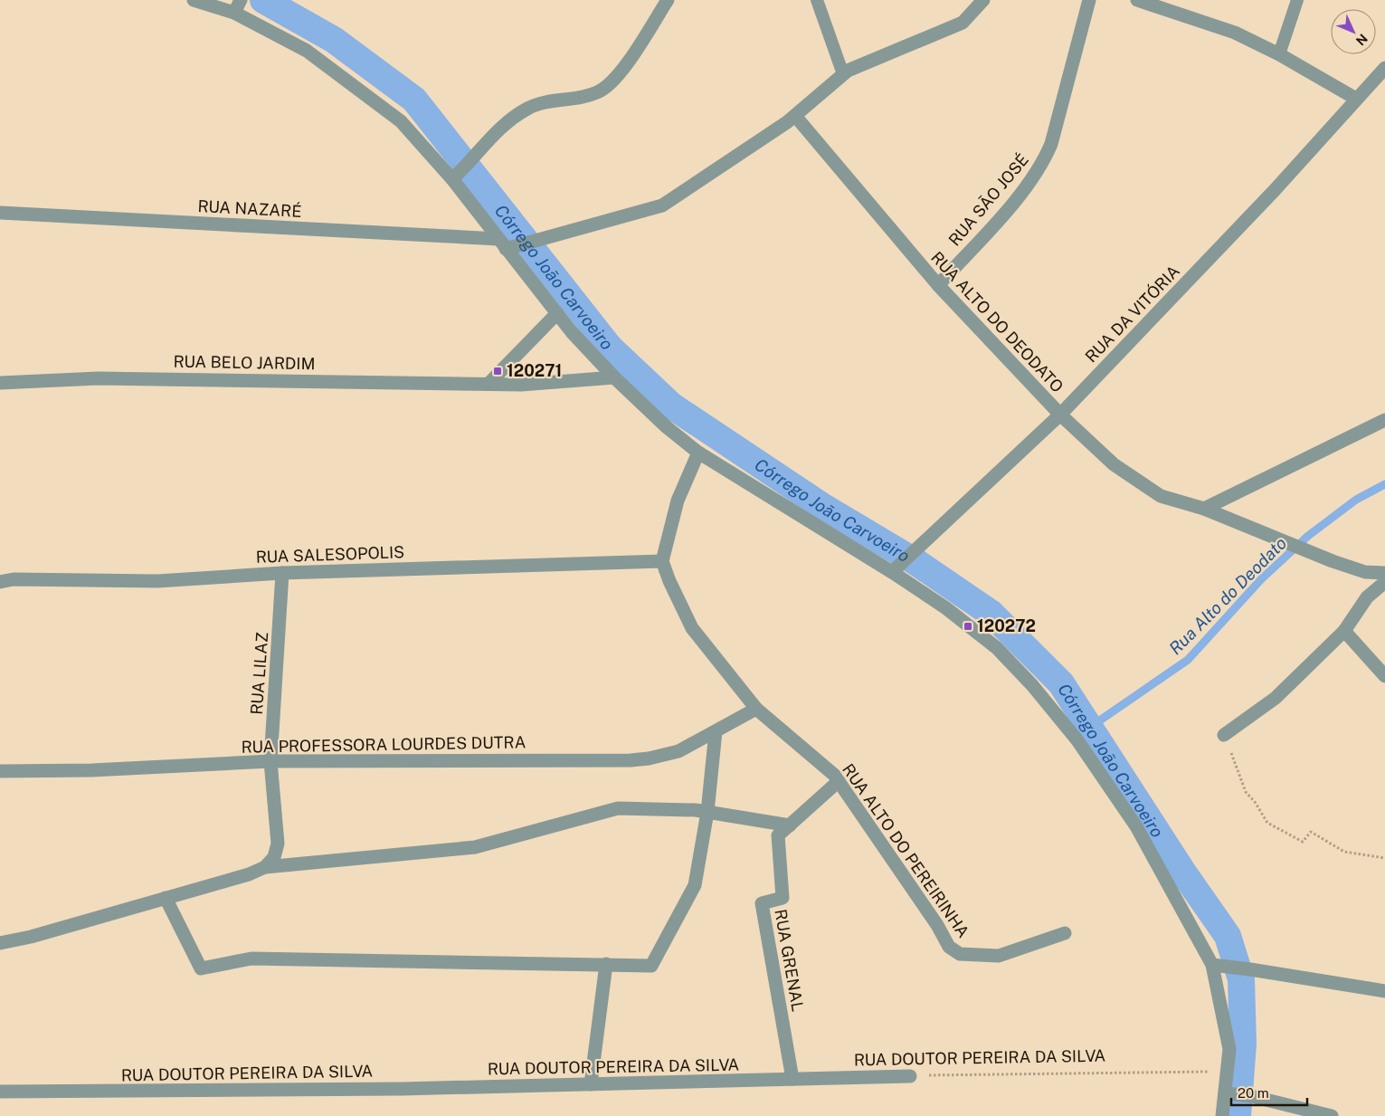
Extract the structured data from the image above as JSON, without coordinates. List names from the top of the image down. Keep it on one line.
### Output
{"streets":{"street":["RUA SÃO JOSÉ","RUA NAZARÉ","RUA DA VITÓRIA","RUA ALTO DO DEODATO","RUA BELO JARDIM","RUA SALESOPOLIS","RUA LILAZ","RUA PROFESSORA LOURDES DUTRA","RUA ALTO DO PEREIRINHA","RUA GRENAL","RUA DOUTOR PEREIRA DA SILVA"]},"crossings":[["RUA SÃO JOSÉ","RUA ALTO DO DEODATO"],["RUA NAZARÉ","RUA ALTO DO DEODATO"],["RUA DA VITÓRIA","RUA ALTO DO DEODATO"],["RUA SALESOPOLIS","RUA LILAZ"],["RUA SALESOPOLIS","RUA ALTO DO PEREIRINHA"],["RUA LILAZ","RUA PROFESSORA LOURDES DUTRA"],["RUA PROFESSORA LOURDES DUTRA","RUA ALTO DO PEREIRINHA"],["RUA ALTO DO PEREIRINHA","RUA GRENAL"],["RUA GRENAL","RUA DOUTOR PEREIRA DA SILVA"]],"water":["Córrego João Carvoeiro","Rua Alto do Deodato"],"places":{"transit":["120271","120272"]},"scale_bar":"20 m","north":"bottom right"}
